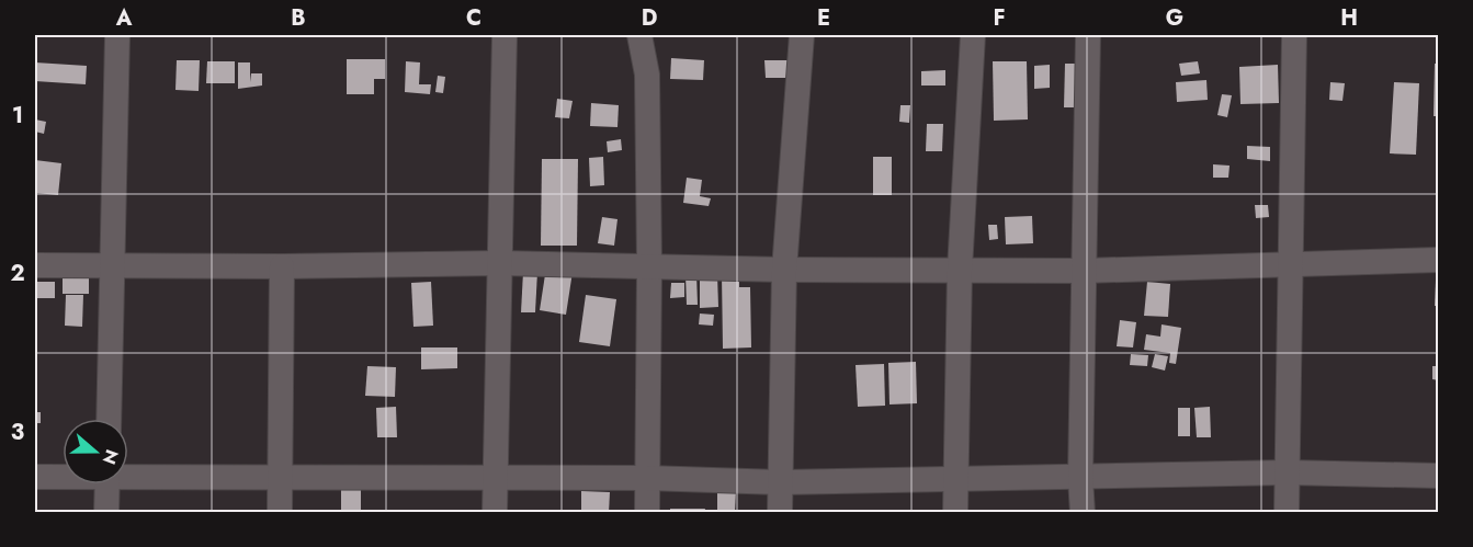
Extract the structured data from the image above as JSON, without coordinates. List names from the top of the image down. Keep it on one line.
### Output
{"north":"right","grid":{"columns":["A","B","C","D","E","F","G","H"],"rows":["1","2","3"]}}
